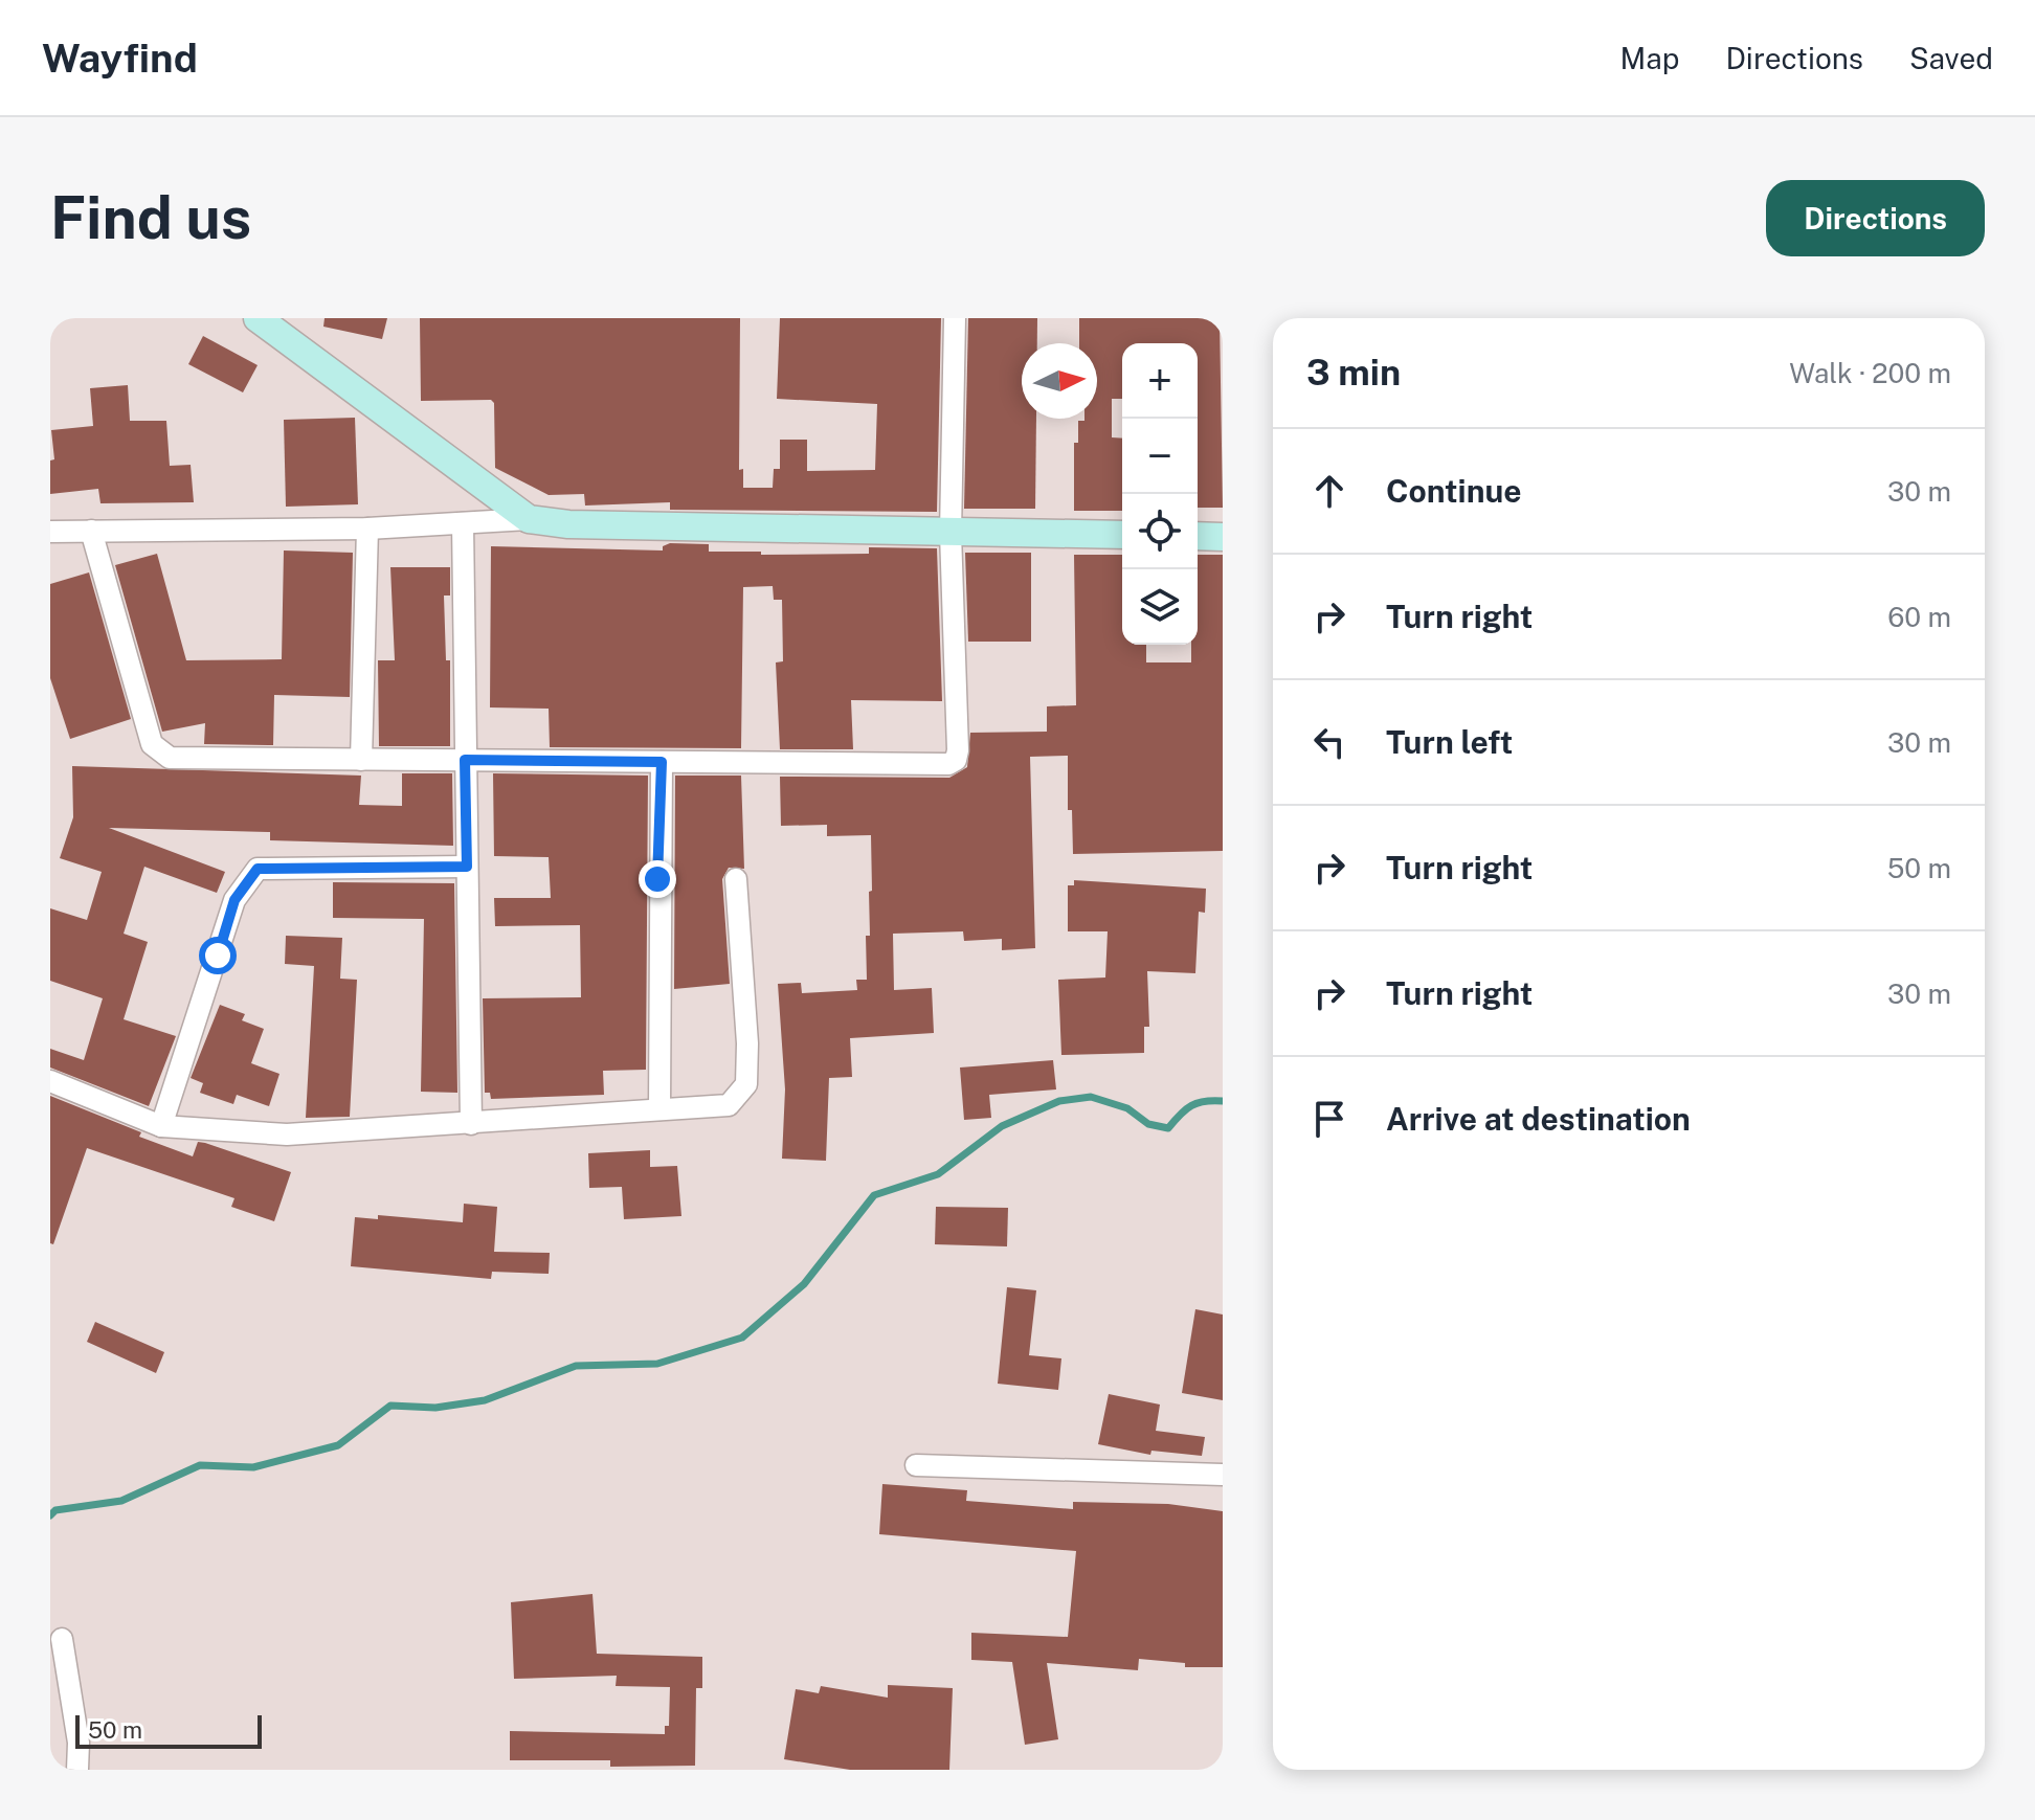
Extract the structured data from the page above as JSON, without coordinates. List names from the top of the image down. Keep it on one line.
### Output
{"scale_bar":"50 m","north":"right","page":{"header":"Wayfind","nav":["Map","Directions","Saved"],"buttons":"Directions","title":"Find us","heading":["3 min","Walk · 200 m"],"map_buttons":["+","−"],"list":[["Continue","30 m"],["Turn right","60 m"],["Turn left","30 m"],["Turn right","50 m"],["Turn right","30 m"],"Arrive at destination"],"scale":"50 m"}}
